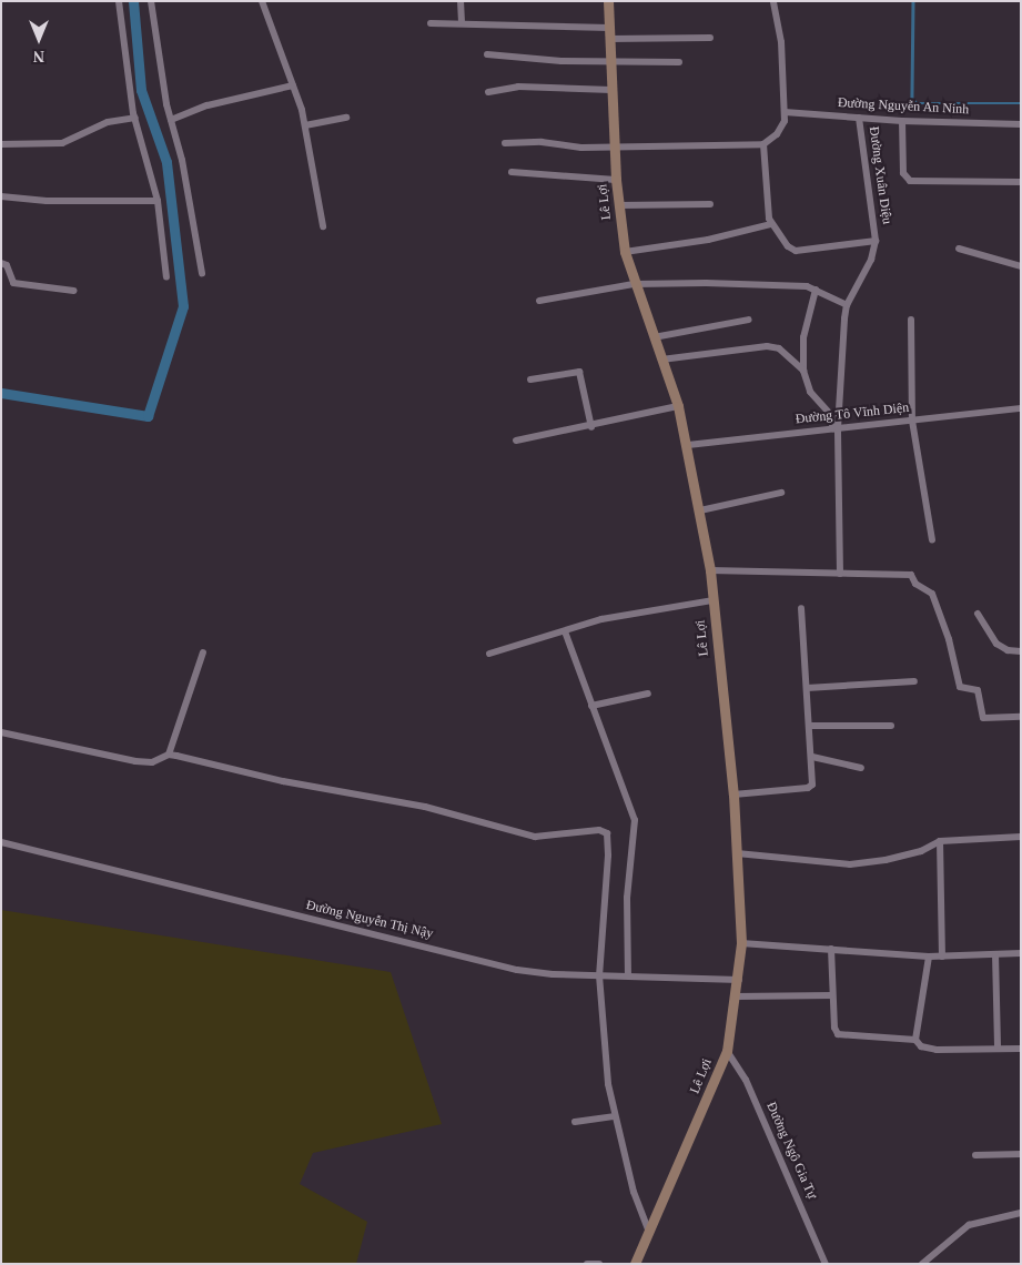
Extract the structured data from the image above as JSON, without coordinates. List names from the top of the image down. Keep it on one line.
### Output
{"streets":{"street":["Đường Nguyễn An Ninh","Đường Xuân Diệu","Lê Lợi","Đường Tô Vĩnh Diện","Đường Nguyễn Thị Nậy","Đường Ngô Gia Tự"]},"crossings":[["Đường Nguyễn An Ninh","Đường Xuân Diệu"],["Đường Xuân Diệu","Đường Tô Vĩnh Diện"],["Lê Lợi","Đường Tô Vĩnh Diện"],["Lê Lợi","Đường Nguyễn Thị Nậy"],["Lê Lợi","Đường Ngô Gia Tự"]],"north":"bottom"}
